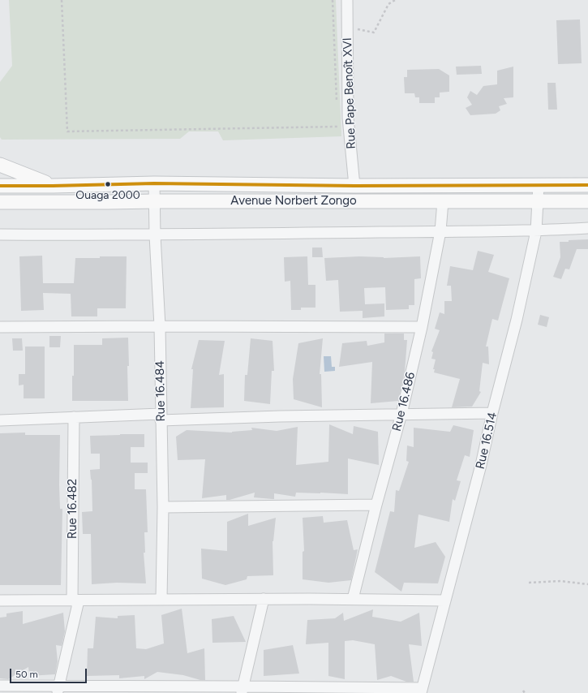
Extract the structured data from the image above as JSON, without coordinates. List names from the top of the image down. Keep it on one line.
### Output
{"streets":{"main road":["Avenue Norbert Zongo"],"street":["Rue Pape Benoît XVI","Rue 16.484","Rue 16.486","Rue 16.514","Rue 16.482"]},"crossings":[["Rue Pape Benoît XVI","Avenue Norbert Zongo"],["Avenue Norbert Zongo","Rue 16.484"],["Avenue Norbert Zongo","Rue 16.486"],["Avenue Norbert Zongo","Rue 16.514"]],"places":["Ouaga 2000"],"scale_bar":"50 m"}
